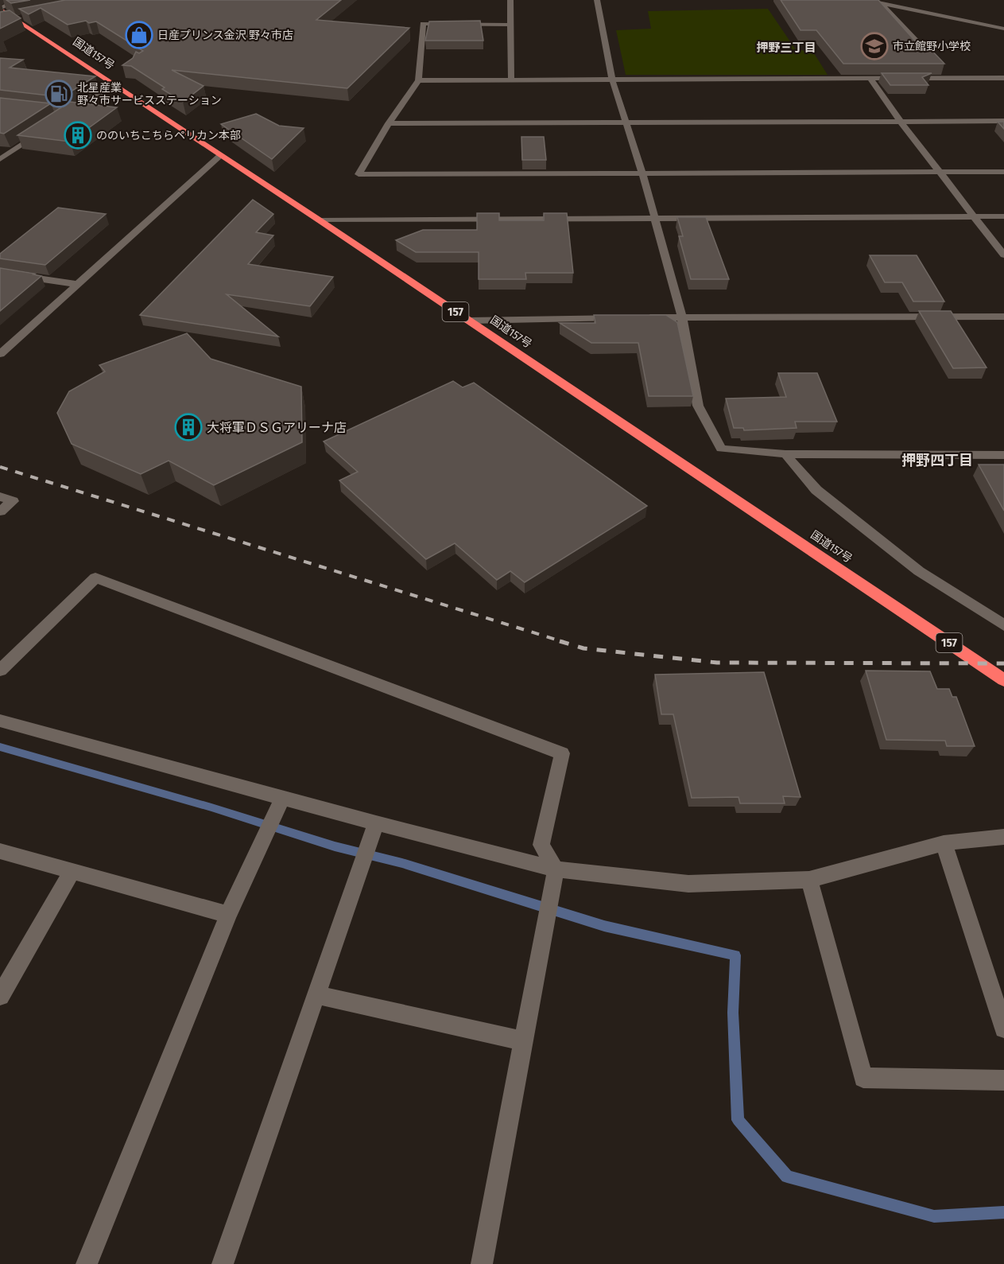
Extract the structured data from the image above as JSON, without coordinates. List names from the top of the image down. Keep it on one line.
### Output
{"streets":{"highway":["国道157号","157"]},"districts":["押野三丁目","押野四丁目"],"places":{"shop":["日産プリンス金沢 野々市店"],"school or university":["市立館野小学校"],"fuel station":["北星産業 野々市サービスステーション"],"building":["ののいちこちらペリカン本部","大将軍ＤＳＧアリーナ店"]}}
